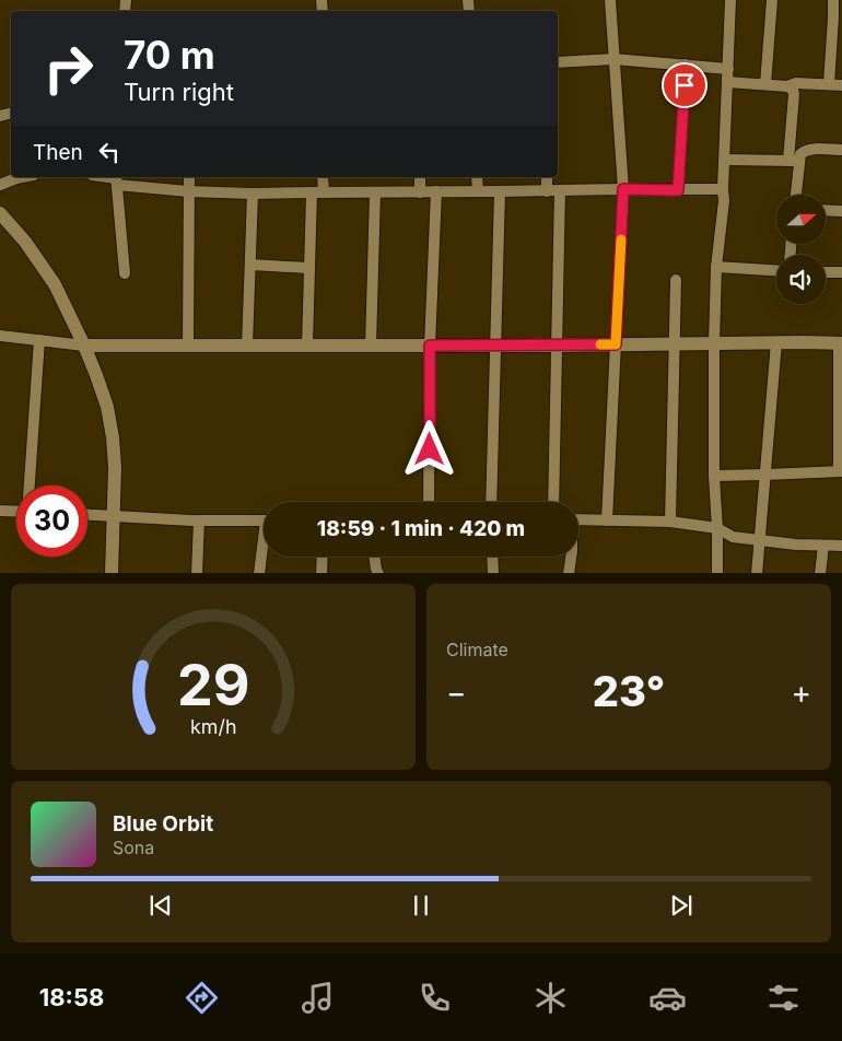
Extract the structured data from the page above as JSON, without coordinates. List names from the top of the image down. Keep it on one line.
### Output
{"north":"right","page":{"turn":["70 m","Turn right"],"then":"Then","limit":"30","trip":"18:59 · 1 min · 420 m","tile":"Climate","heat":["−","23°","+"],"song":["Blue Orbit","Sona"],"tabs":"18:58","gauge":["29","km/h"]}}
